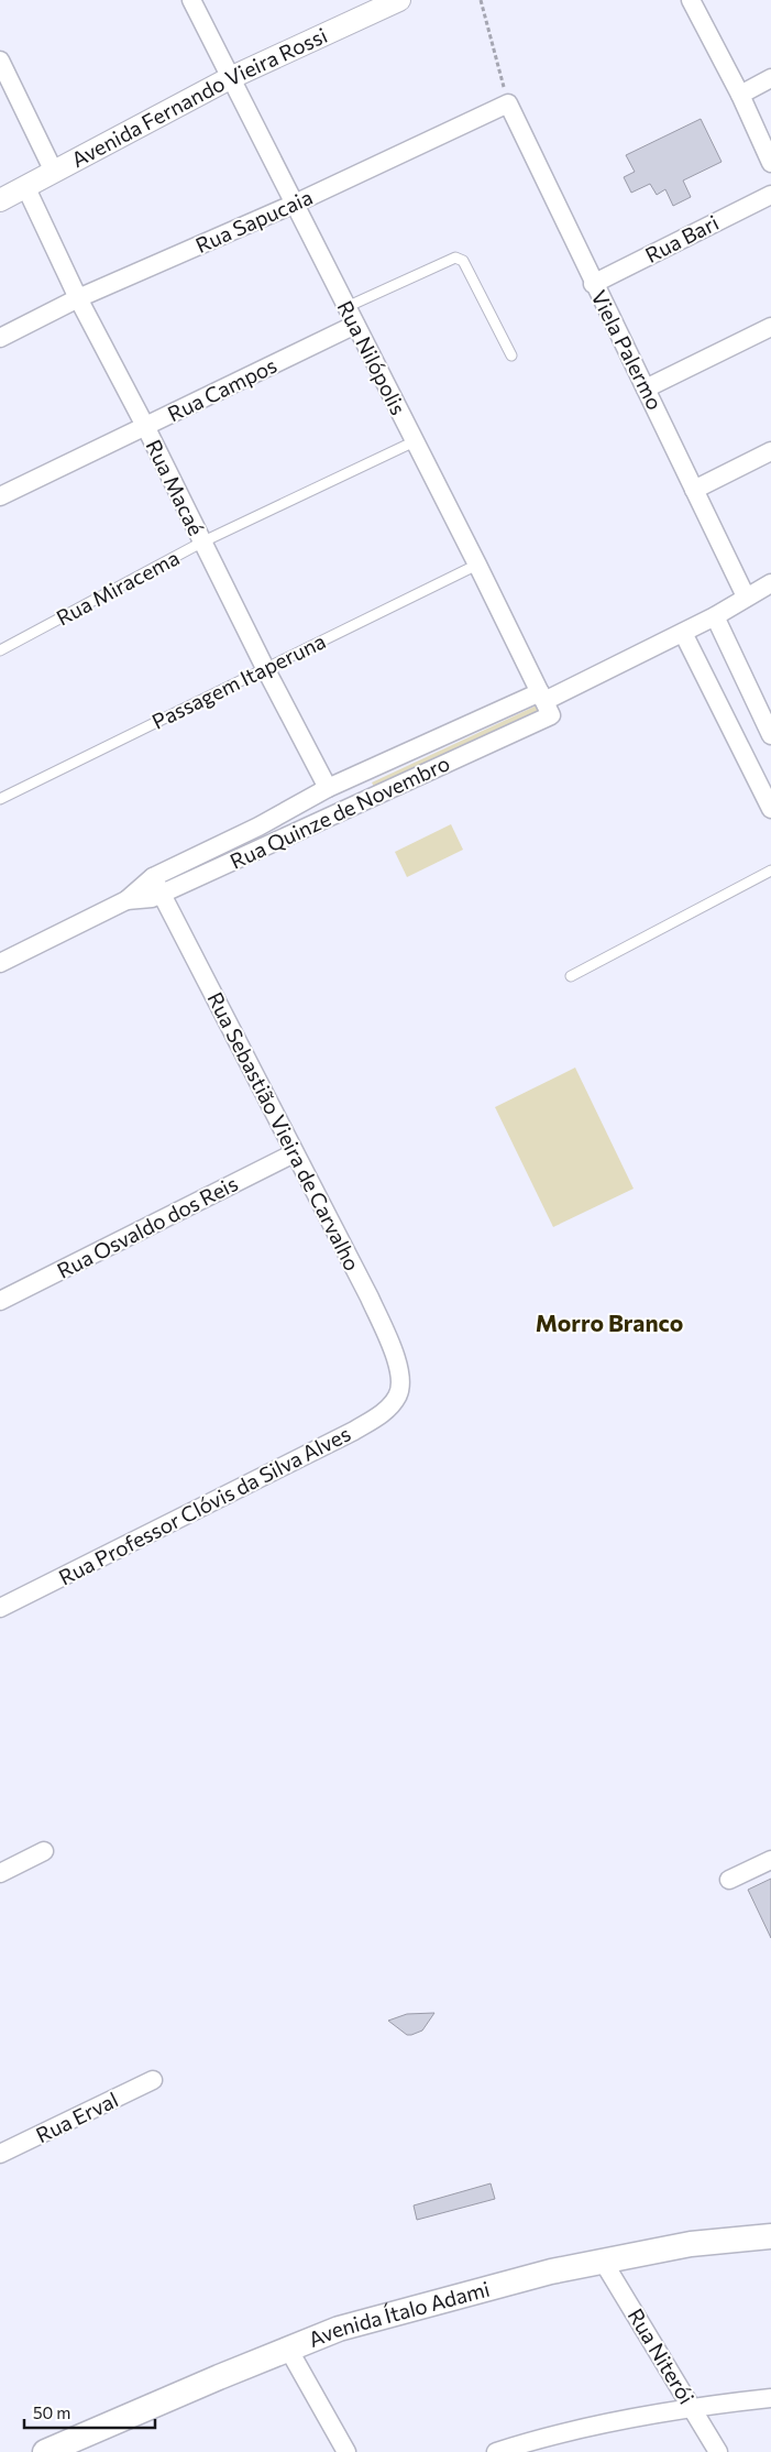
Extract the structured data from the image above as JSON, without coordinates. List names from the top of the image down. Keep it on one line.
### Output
{"streets":{"main road":["Avenida Ítalo Adami"],"street":["Avenida Fernando Vieira Rossi","Rua Sapucaia","Rua Bari","Viela Palermo","Rua Nilópolis","Rua Campos","Rua Macaé","Rua Quinze de Novembro","Rua Sebastião Vieira de Carvalho","Rua Osvaldo dos Reis","Rua Professor Clóvis da Silva Alves","Rua Erval","Rua Niterói"],"lane":["Rua Miracema","Passagem Itaperuna"]},"crossings":[["Avenida Fernando Vieira Rossi","Rua Nilópolis"],["Avenida Fernando Vieira Rossi","Rua Macaé"],["Rua Sapucaia","Viela Palermo"],["Rua Sapucaia","Rua Nilópolis"],["Rua Sapucaia","Rua Macaé"],["Rua Bari","Viela Palermo"],["Viela Palermo","Rua Quinze de Novembro"],["Rua Nilópolis","Rua Campos"],["Rua Nilópolis","Rua Miracema"],["Rua Nilópolis","Passagem Itaperuna"],["Rua Nilópolis","Rua Quinze de Novembro"],["Rua Campos","Rua Macaé"],["Rua Macaé","Rua Miracema"],["Rua Macaé","Passagem Itaperuna"],["Rua Macaé","Rua Quinze de Novembro"],["Rua Quinze de Novembro","Rua Sebastião Vieira de Carvalho"],["Rua Sebastião Vieira de Carvalho","Rua Osvaldo dos Reis"],["Rua Sebastião Vieira de Carvalho","Rua Professor Clóvis da Silva Alves"],["Avenida Ítalo Adami","Rua Niterói"]],"districts":["Morro Branco"],"scale_bar":"50 m"}
